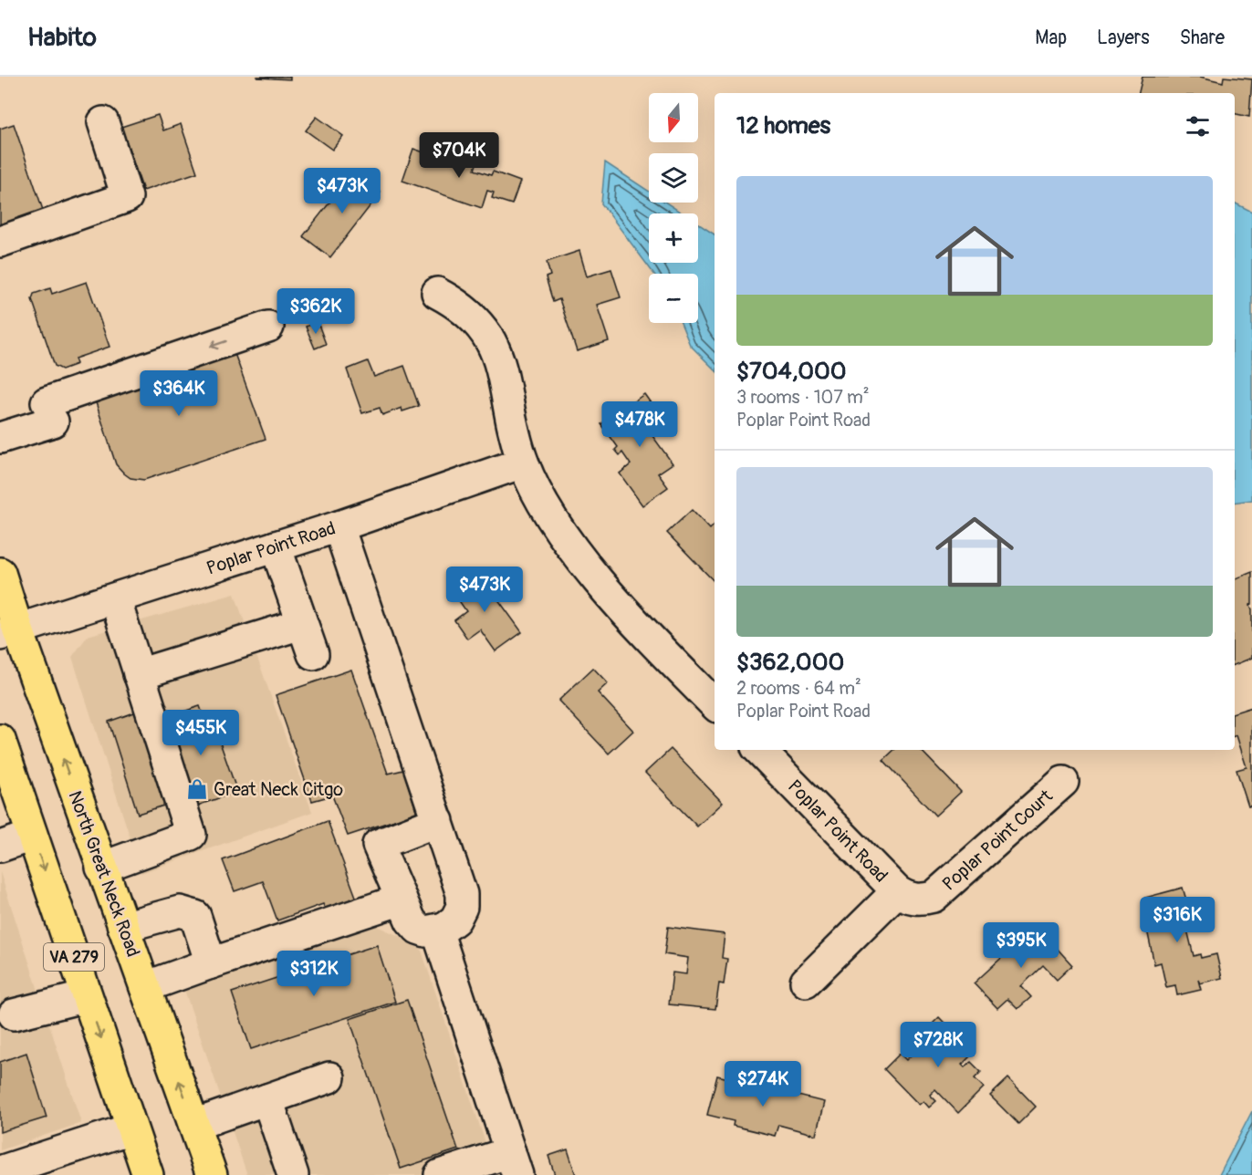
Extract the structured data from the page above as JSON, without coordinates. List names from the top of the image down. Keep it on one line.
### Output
{"streets":{"main road":["North Great Neck Road","VA 279"],"street":["Poplar Point Road","Poplar Point Court"]},"crossings":[["Poplar Point Road","Poplar Point Court"],["Poplar Point Road","North Great Neck Road"]],"places":{"shop":["Great Neck Citgo"]},"north":"bottom","page":{"header":"Habito","nav":["Map","Layers","Share"],"map_buttons":["+","−"],"heading":"12 homes","price":["$704K","$473K","$362K","$364K","$478K","$473K","$455K","$316K","$395K","$312K","$728K","$274K"],"list":[{"name":"$704,000","note":"3 rooms · 107 m² · Poplar Point Road"},{"name":"$362,000","note":"2 rooms · 64 m² · Poplar Point Road"}]}}
